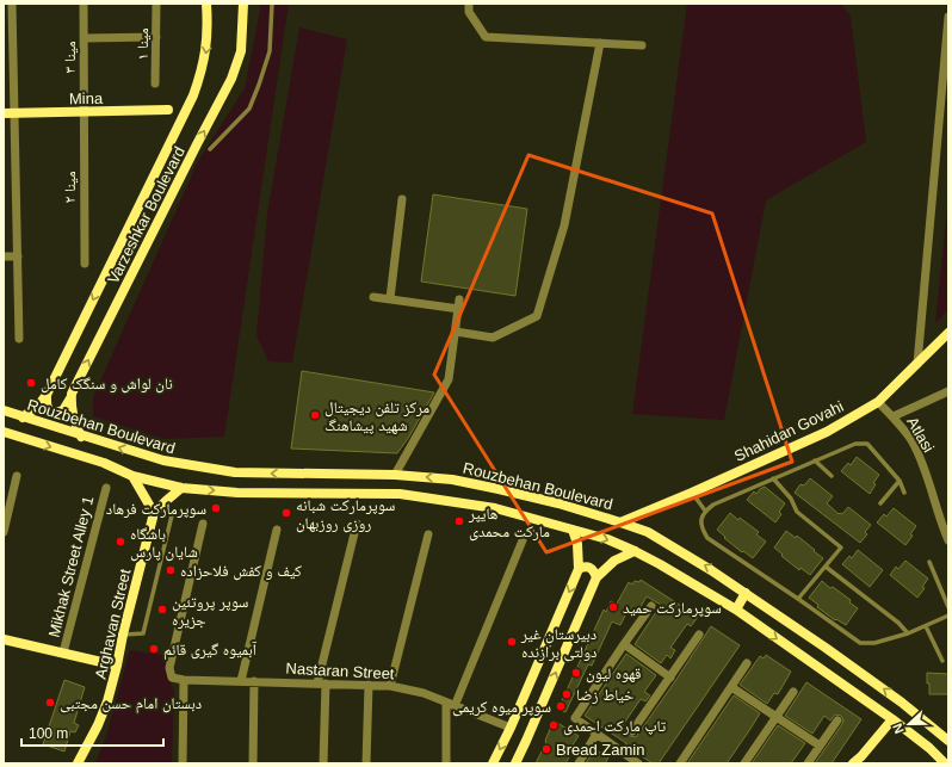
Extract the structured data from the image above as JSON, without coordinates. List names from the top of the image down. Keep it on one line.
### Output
{"streets":{"main road":["Mina","Varzeshkar Boulevard","Rouzbehan Boulevard","Shahidan Govahi","Arghavan Street"],"street":["مینا ۱","مینا ۳","مینا ۲","Atlasi","Mikhak Street Alley 1","Nastaran Street"]},"crossings":[["مینا ۳","Mina"],["مینا ۳","مینا ۲"],["Mina","مینا ۲"],["Varzeshkar Boulevard","Rouzbehan Boulevard"],["Rouzbehan Boulevard","Shahidan Govahi"],["Shahidan Govahi","Atlasi"]],"places":["نان لواش و سنگک کامل","مرکز تلفن دیجیتال شهید پیشاهنگ","سوپرمارکت فرهاد","سوپرمارکت شبانه روزی روزبهان","هایپر مارکت محمدی","باشگاه شایان پارس","کیف و کفش فلاحزاده","سوپرمارکت حمید","سوپر پروتئین جزیره","دبیرستان غیر دولتی برازنده","آبمیوه گیری قائم","قهوه لیون","خیاط زضا","دبستان امام حسن مجتبی","سوپر میوه کریمی","تاپ مارکت احمدی","Bread Zamin"],"scale_bar":"100 m","north":"left"}
